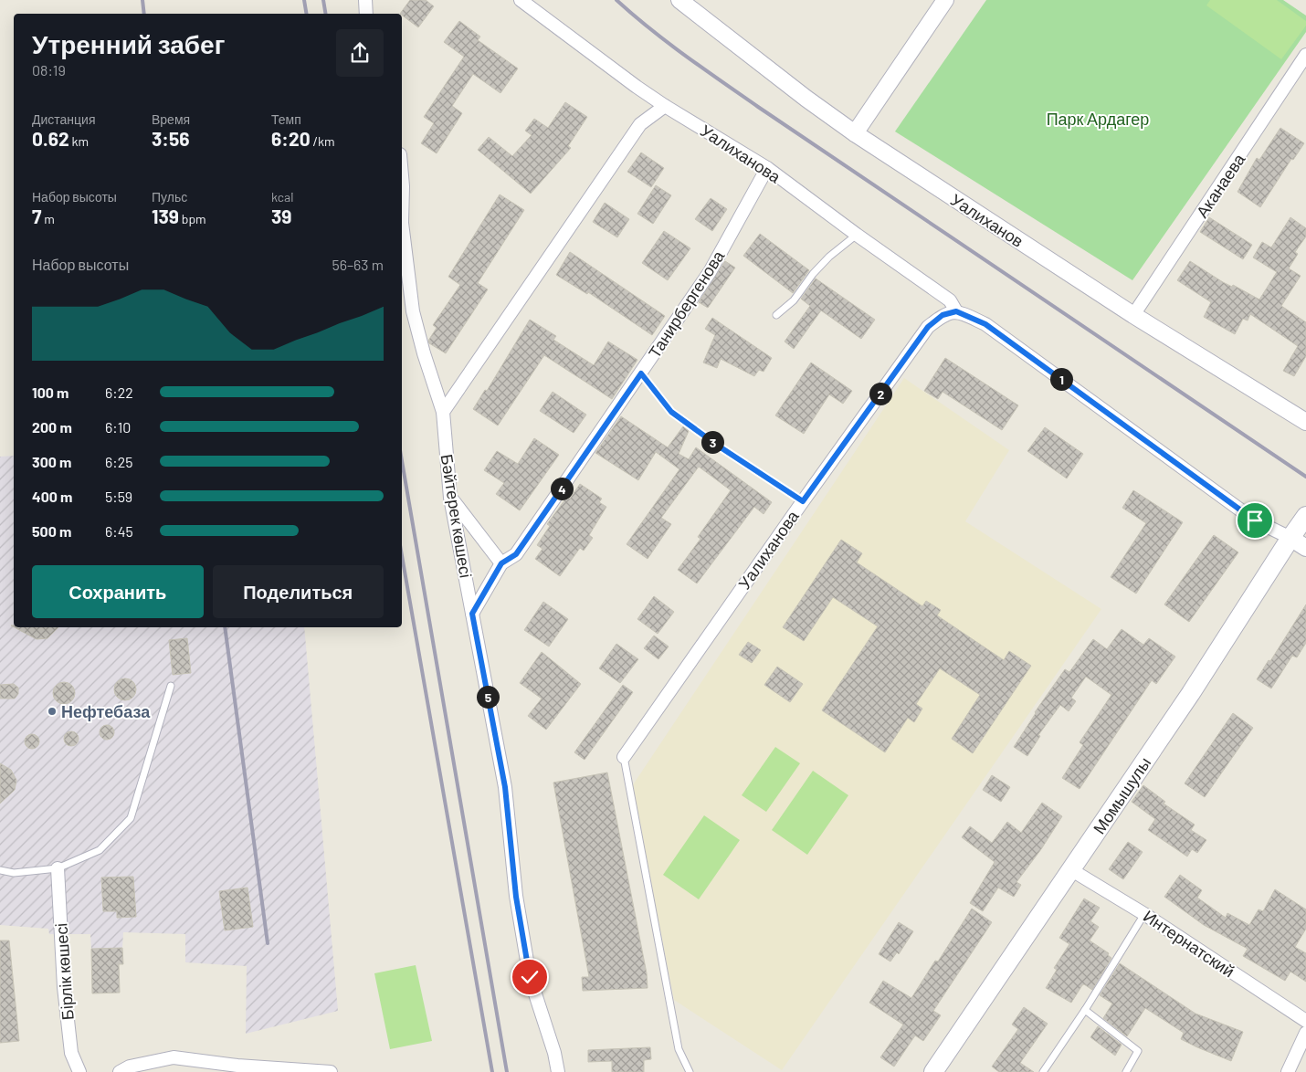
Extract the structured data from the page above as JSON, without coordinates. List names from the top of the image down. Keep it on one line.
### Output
{"streets":{"main road":["Момышулы"],"street":["Уалиханова","Аканаева","Уалиханов","Танирбергенова","Бәйтерек көшесі","Интернатский","Бірлік көшесі"]},"crossings":[["Уалиханова","Танирбергенова"],["Уалиханова","Момышулы"],["Аканаева","Уалиханов"],["Танирбергенова","Бәйтерек көшесі"],["Момышулы","Интернатский"]],"parks":["Парк Ардагер"],"places":["Нефтебаза"],"page":{"heading":["Утренний забег","08:19"],"stats":[["Дистанция","0.62 km"],["Время","3:56"],["Темп","6:20 /km"],["Набор высоты","7 m"],["Пульс","139 bpm"],["kcal","39"]],"chart":["Набор высоты","56–63 m"],"pins":["1","2","3","4","5"],"list":[{"name":"100 m","note":"6:22"},{"name":"200 m","note":"6:10"},{"name":"300 m","note":"6:25"},{"name":"400 m","note":"5:59"},{"name":"500 m","note":"6:45"}],"buttons":["Сохранить","Поделиться"]}}
